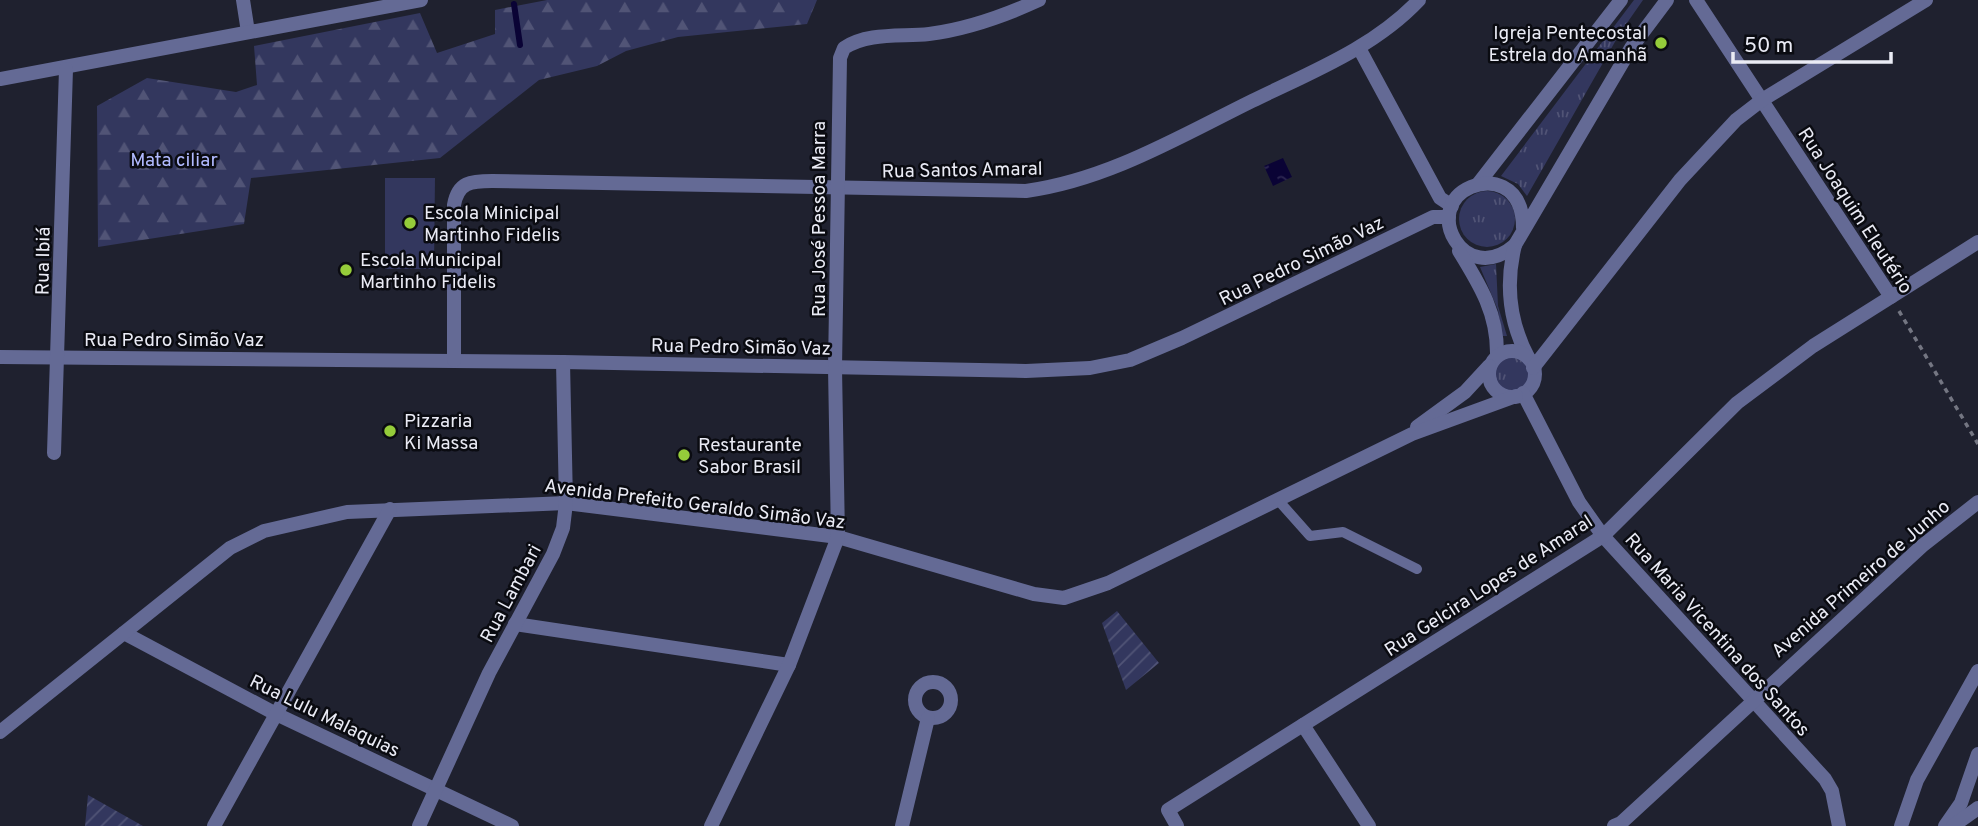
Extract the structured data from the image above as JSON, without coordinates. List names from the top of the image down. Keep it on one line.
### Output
{"streets":{"street":["Rua Santos Amaral","Rua Joaquim Eleutério","Rua José Pessoa Marra","Rua Pedro Simão Vaz","Rua Ibiá","Avenida Prefeito Geraldo Simão Vaz","Avenida Primeiro de Junho","Rua Gelcira Lopes de Amaral","Rua Lambari","Rua Maria Vicentina dos Santos","Rua Lulu Malaquias"]},"crossings":[["Rua Santos Amaral","Rua José Pessoa Marra"],["Rua Santos Amaral","Rua Pedro Simão Vaz"],["Rua Joaquim Eleutério","Rua Gelcira Lopes de Amaral"],["Rua José Pessoa Marra","Rua Pedro Simão Vaz"],["Rua José Pessoa Marra","Avenida Prefeito Geraldo Simão Vaz"],["Rua Pedro Simão Vaz","Rua Ibiá"],["Rua Pedro Simão Vaz","Rua Lambari"],["Avenida Prefeito Geraldo Simão Vaz","Rua Lambari"],["Avenida Prefeito Geraldo Simão Vaz","Rua Lulu Malaquias"],["Avenida Primeiro de Junho","Rua Maria Vicentina dos Santos"],["Rua Gelcira Lopes de Amaral","Rua Maria Vicentina dos Santos"],["Rua Lambari","Rua Lulu Malaquias"]],"parks":["Mata ciliar"],"places":["Igreja Pentecostal Estrela do Amanhã","Escola Minicipal Martinho Fidelis","Escola Municipal Martinho Fidelis","Pizzaria Ki Massa","Restaurante Sabor Brasil"],"scale_bar":"50 m"}
